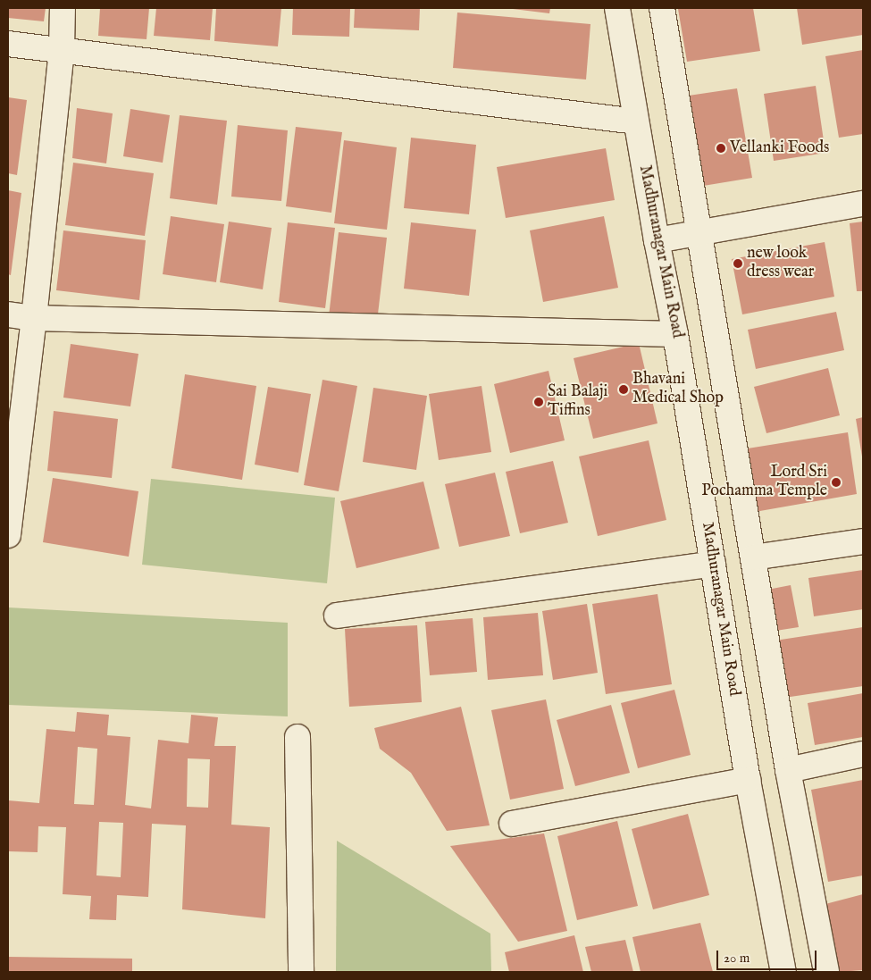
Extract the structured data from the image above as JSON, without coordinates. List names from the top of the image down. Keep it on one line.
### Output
{"streets":{"street":["Madhuranagar Main Road"]},"places":["Vellanki Foods","new look dress wear","Bhavani Medical Shop","Sai Balaji Tiffins","Lord Sri Pochamma Temple"],"scale_bar":"20 m"}
